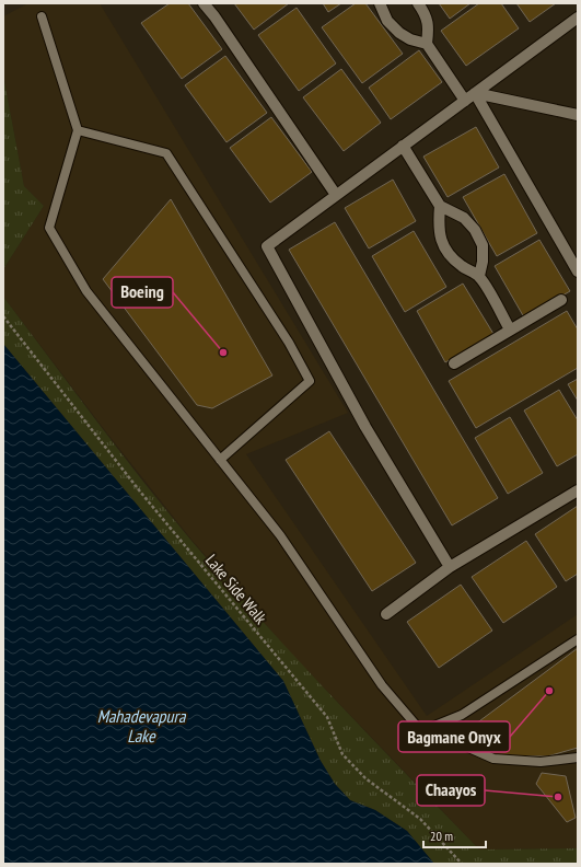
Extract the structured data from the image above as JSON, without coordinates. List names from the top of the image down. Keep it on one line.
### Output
{"streets":{"path":["Lake Side Walk"]},"water":["Mahadevapura Lake"],"places":["Boeing","Bagmane Onyx","Chaayos"],"scale_bar":"20 m"}
